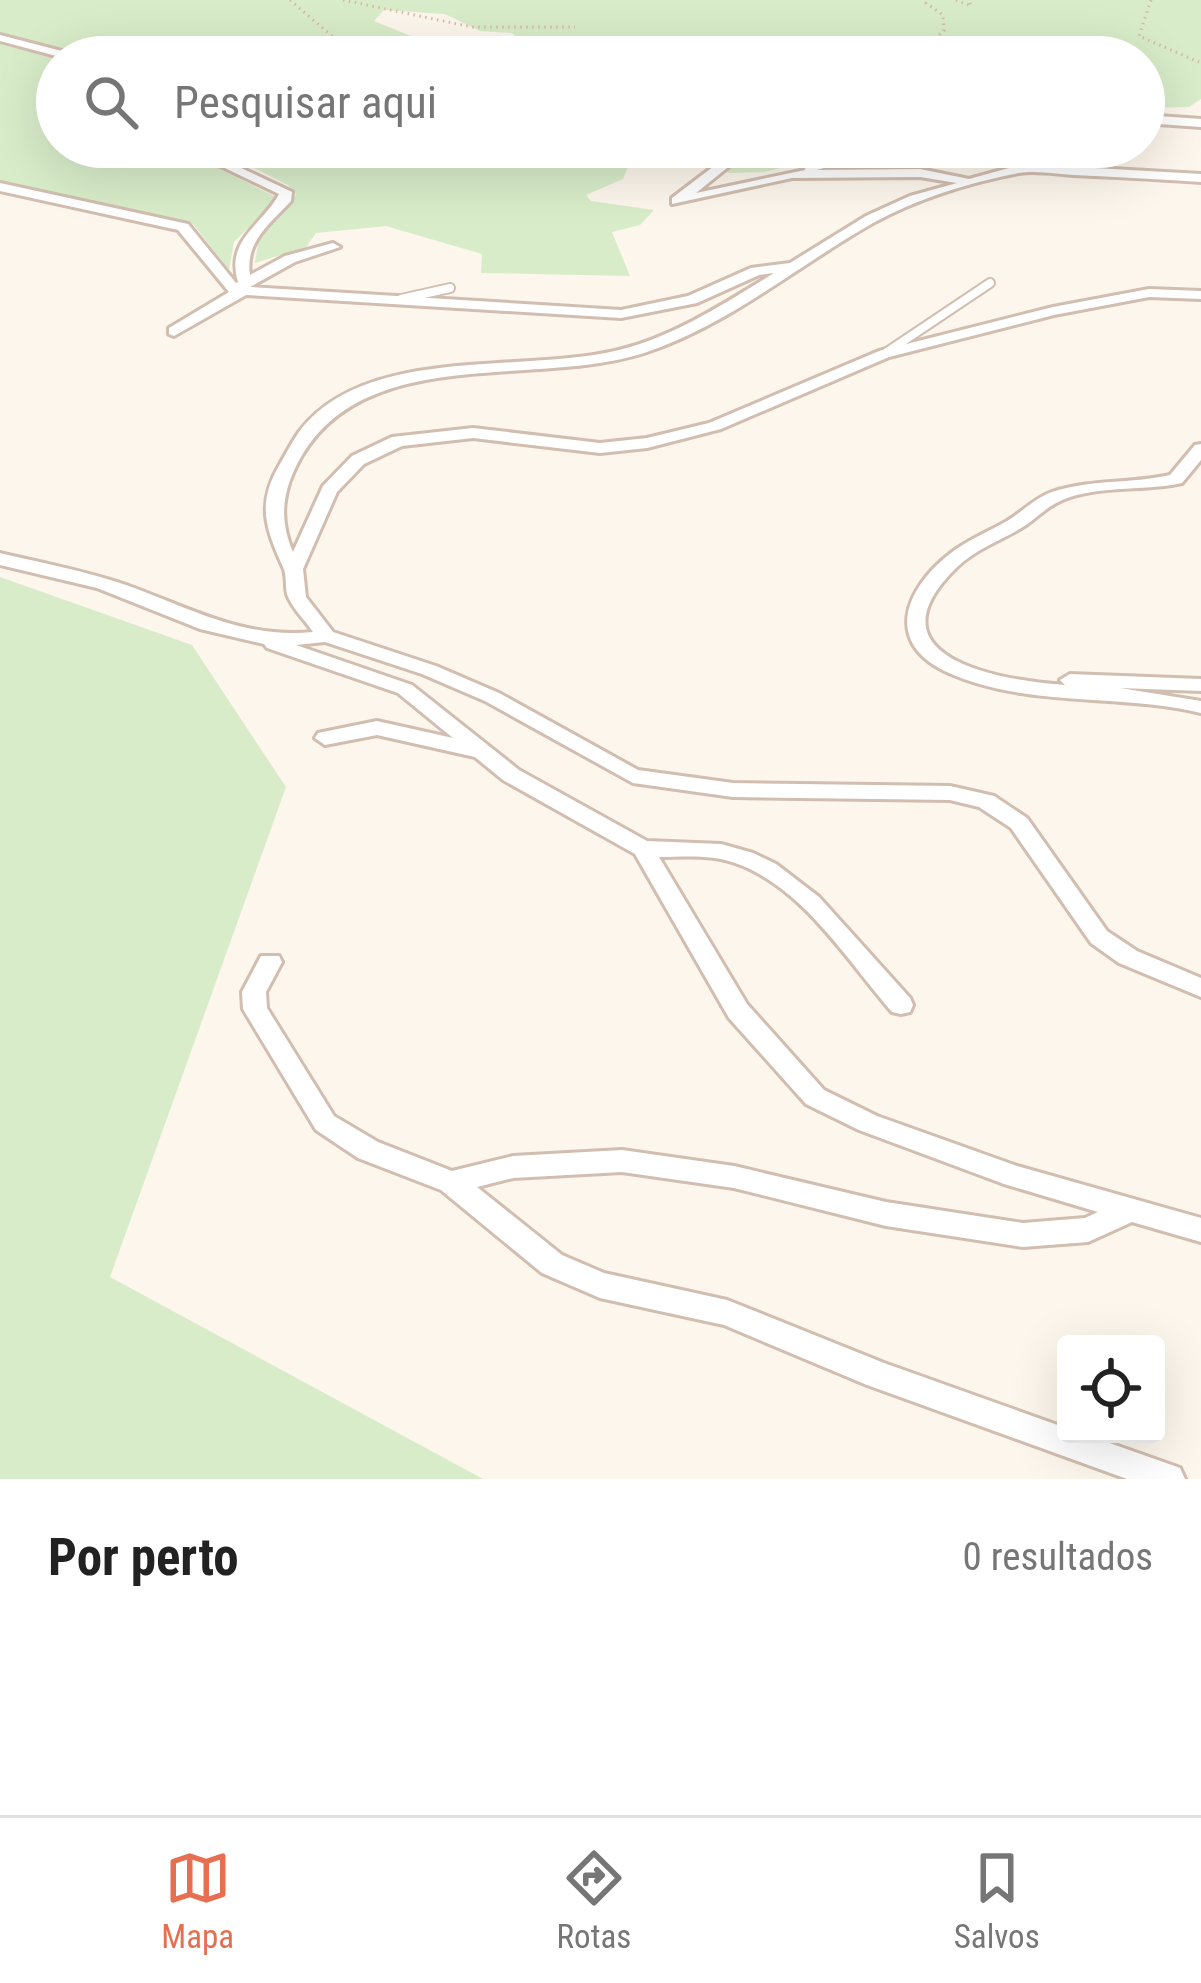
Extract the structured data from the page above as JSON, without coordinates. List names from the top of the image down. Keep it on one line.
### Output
{"page":{"search":"Pesquisar aqui","heading":["Por perto","0 resultados"],"nav":["Mapa","Rotas","Salvos"]}}
